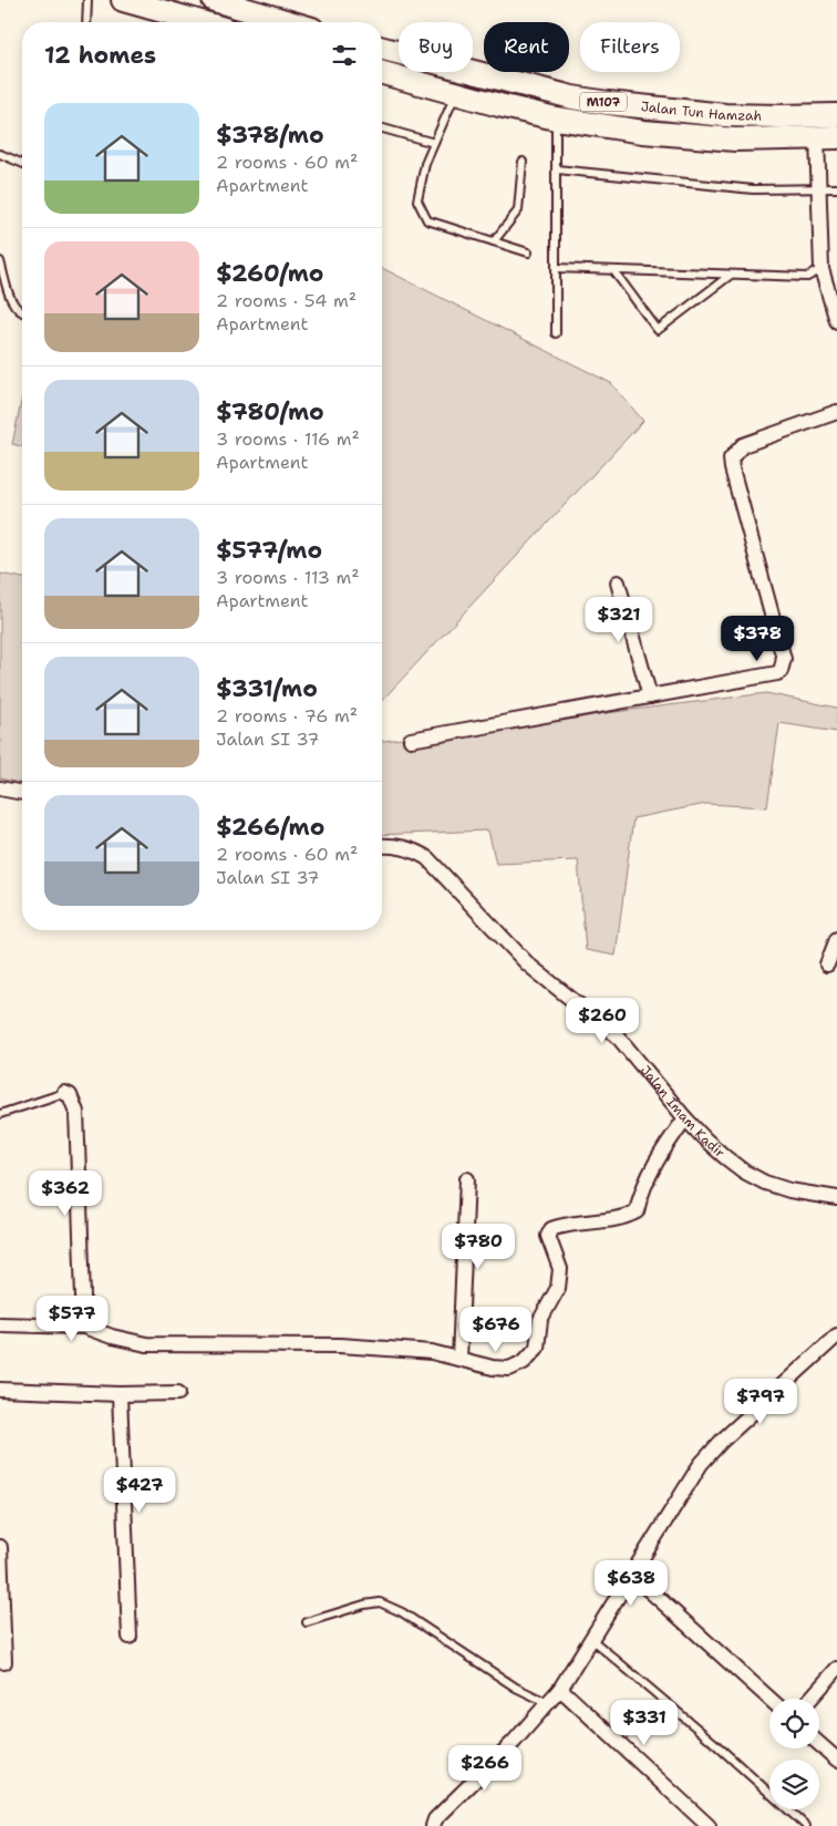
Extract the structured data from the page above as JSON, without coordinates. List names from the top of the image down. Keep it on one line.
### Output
{"streets":{"main road":["M107","Jalan Tun Hamzah"],"street":["Jalan Imam Kadir"]},"page":{"chip":["Buy","Rent","Filters"],"heading":"12 homes","list":[{"name":"$378/mo","note":"2 rooms · 60 m² · Apartment"},{"name":"$260/mo","note":"2 rooms · 54 m² · Apartment"},{"name":"$780/mo","note":"3 rooms · 116 m² · Apartment"},{"name":"$577/mo","note":"3 rooms · 113 m² · Apartment"},{"name":"$331/mo","note":"2 rooms · 76 m² · Jalan SI 37"},{"name":"$266/mo","note":"2 rooms · 60 m² · Jalan SI 37"}],"price":["$321","$378","$260","$362","$780","$577","$676","$797","$427","$638","$331","$266"]}}
